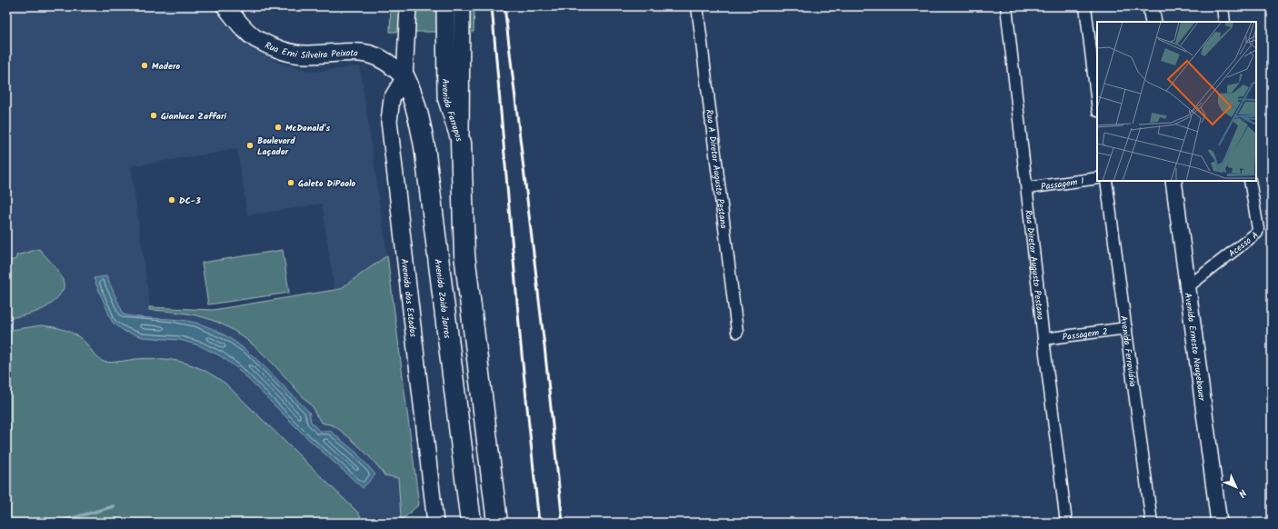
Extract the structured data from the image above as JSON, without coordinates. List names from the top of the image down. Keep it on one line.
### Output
{"streets":{"highway":["Avenida Zaida Jarros"],"main road":["Rua Erni Silveira Peixoto","Avenida Farrapos","Avenida dos Estados","Avenida Ernesto Neugebauer"],"street":["Rua A Diretor Augusto Pestana","Passagem 1","Acesso A","Rua Diretor Augusto Pestana","Passagem 2","Avenida Ferroviária"]},"crossings":[["Rua Erni Silveira Peixoto","Avenida dos Estados"],["Rua Erni Silveira Peixoto","Avenida Zaida Jarros"],["Passagem 1","Rua Diretor Augusto Pestana"],["Acesso A","Avenida Ernesto Neugebauer"],["Rua Diretor Augusto Pestana","Passagem 2"],["Avenida dos Estados","Avenida Zaida Jarros"],["Passagem 2","Avenida Ferroviária"]],"places":["Madero","Gianluca Zaffari","McDonald's","Boulevard Laçador","Galeto DiPaolo","DC-3"],"north":"bottom right"}
